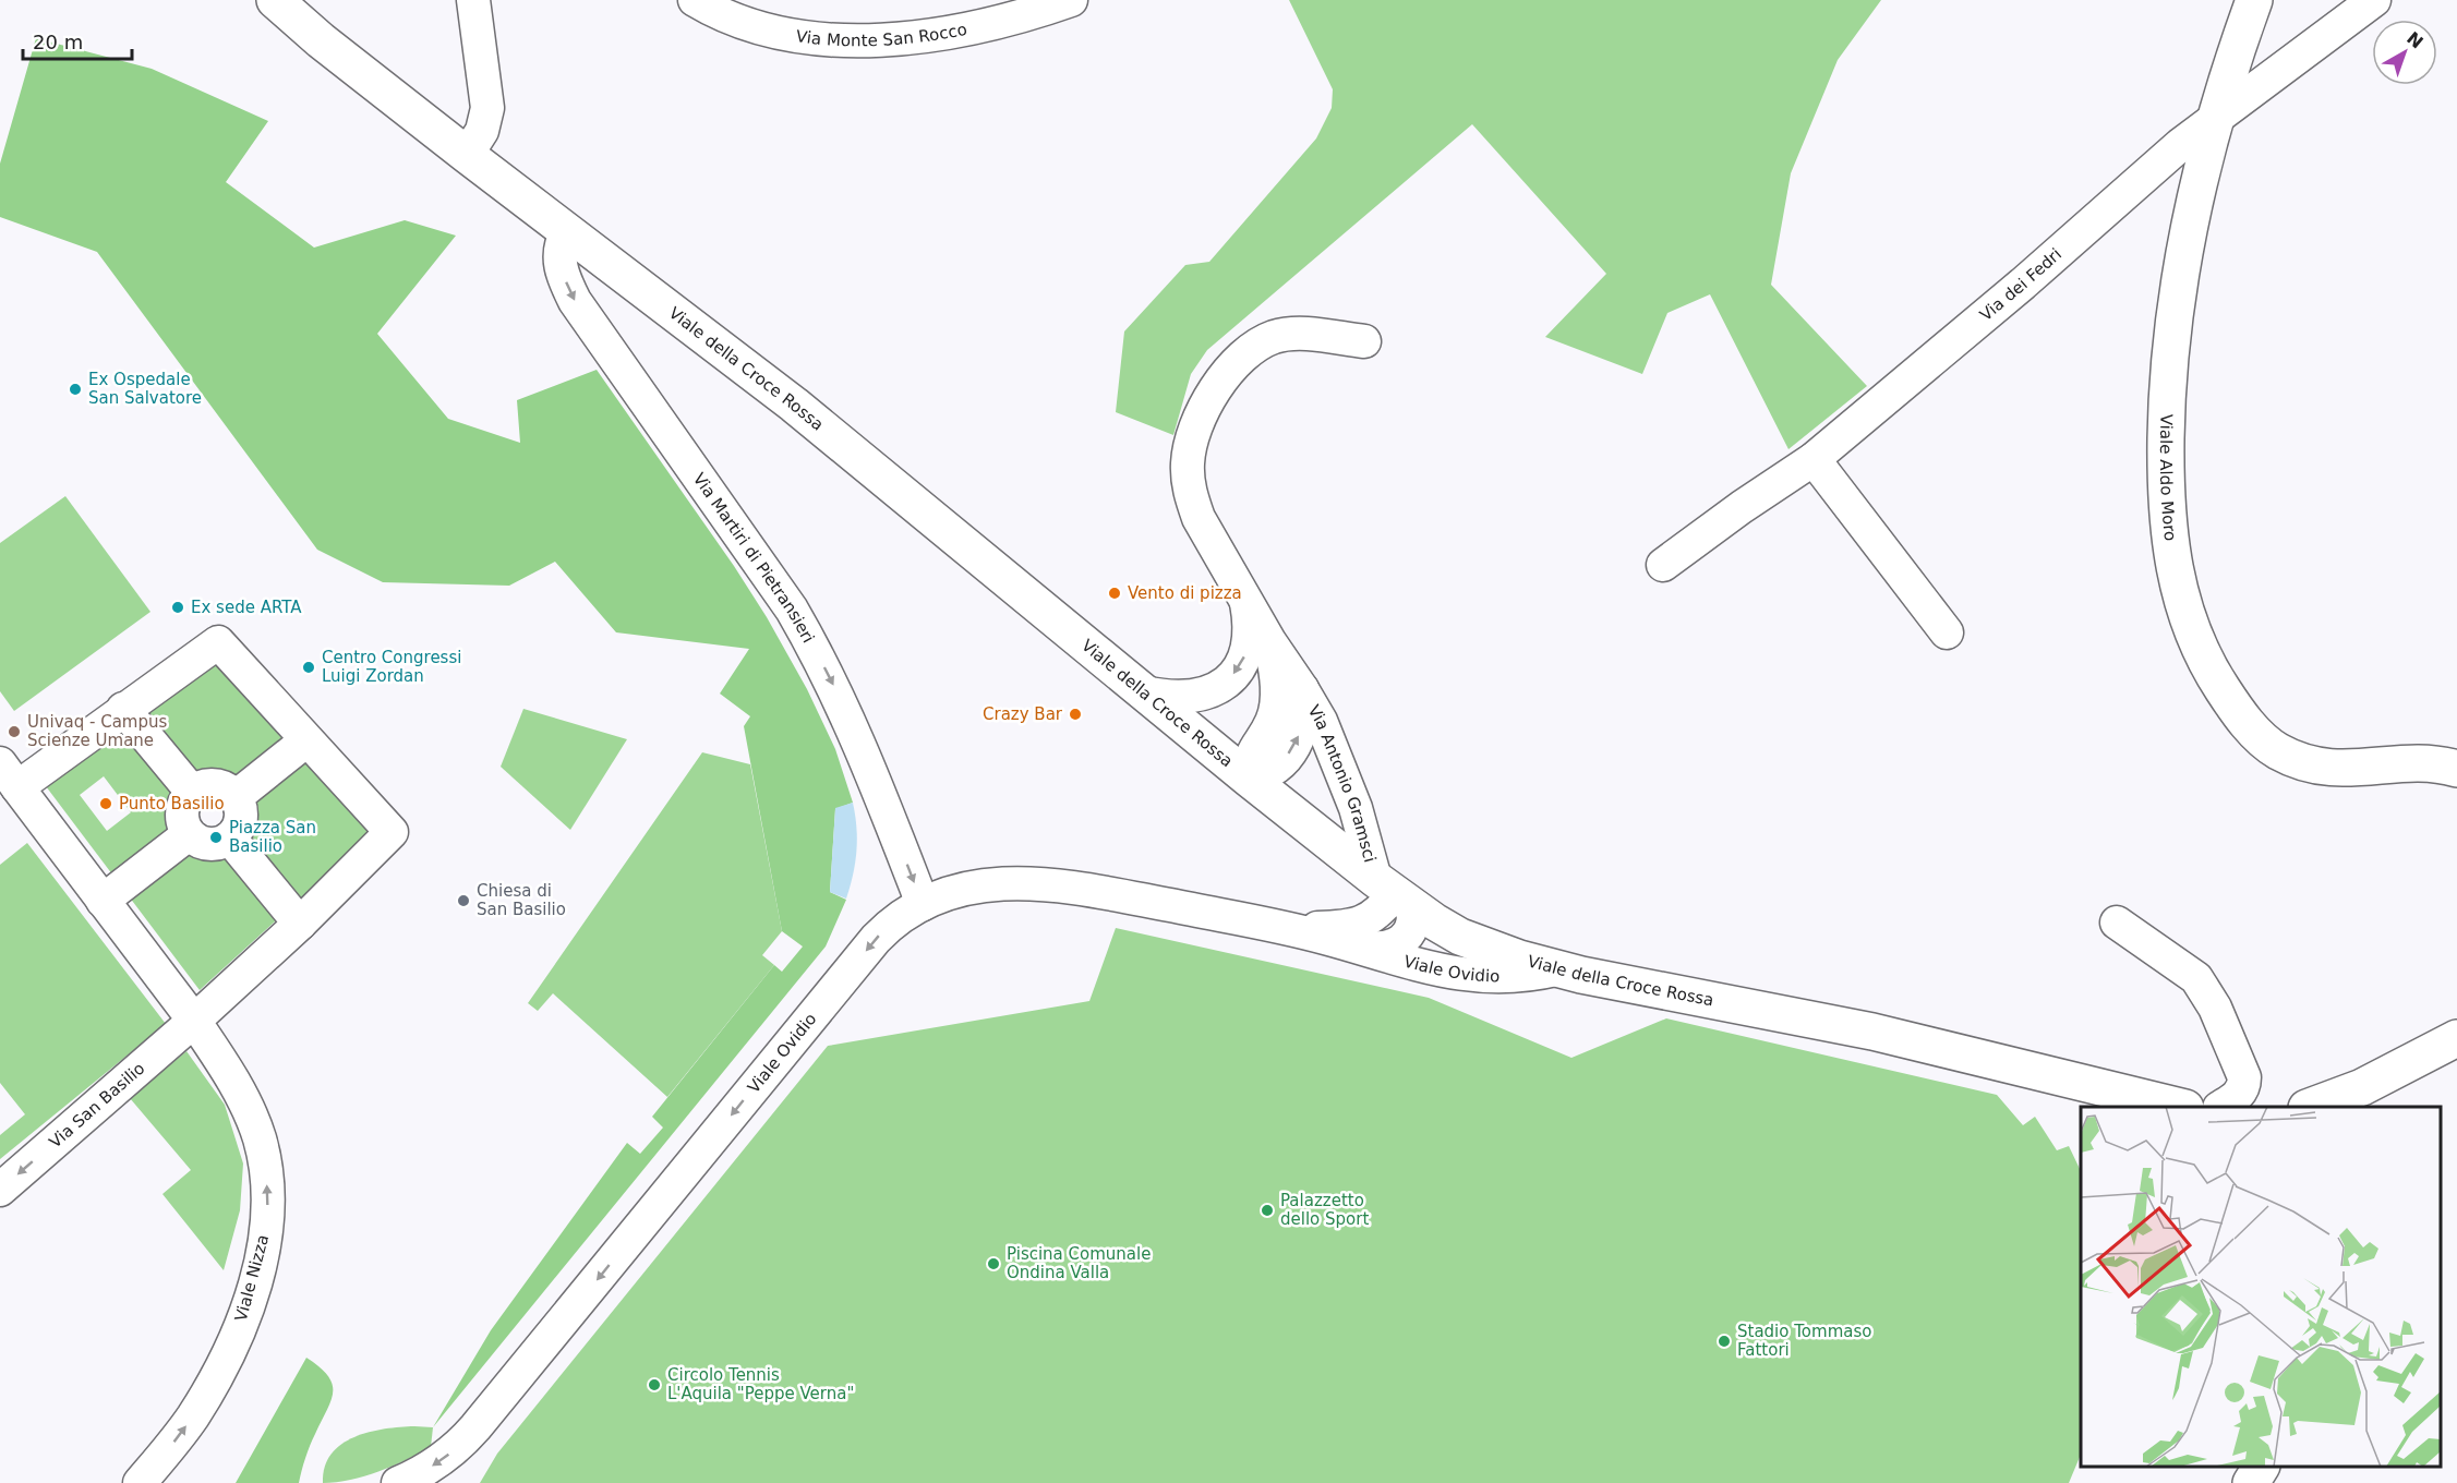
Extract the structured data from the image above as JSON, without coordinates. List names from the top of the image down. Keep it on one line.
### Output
{"streets":{"main road":["Viale della Croce Rossa","Viale Aldo Moro"],"street":["Via Monte San Rocco","Via dei Fedri","Via Martiri di Pietransieri","Via Antonio Gramsci","Viale Ovidio","Via San Basilio","Viale Nizza"]},"crossings":[["Via dei Fedri","Viale Aldo Moro"],["Viale della Croce Rossa","Via Martiri di Pietransieri"],["Viale della Croce Rossa","Via Antonio Gramsci"],["Viale della Croce Rossa","Viale Ovidio"],["Via Martiri di Pietransieri","Viale Ovidio"],["Via Antonio Gramsci","Viale Ovidio"],["Via San Basilio","Viale Nizza"]],"one_way":["Via Martiri di Pietransieri","Viale Ovidio","Via San Basilio","Viale Nizza"],"places":["Ex Ospedale San Salvatore","Vento di pizza","Ex sede ARTA","Centro Congressi Luigi Zordan","Crazy Bar","Univaq - Campus Scienze Umane","Punto Basilio","Piazza San Basilio","Chiesa di San Basilio","Palazzetto dello Sport","Piscina Comunale Ondina Valla","Stadio Tommaso Fattori","Circolo Tennis L'Aquila \"Peppe Verna\""],"scale_bar":"20 m","north":"top right"}
